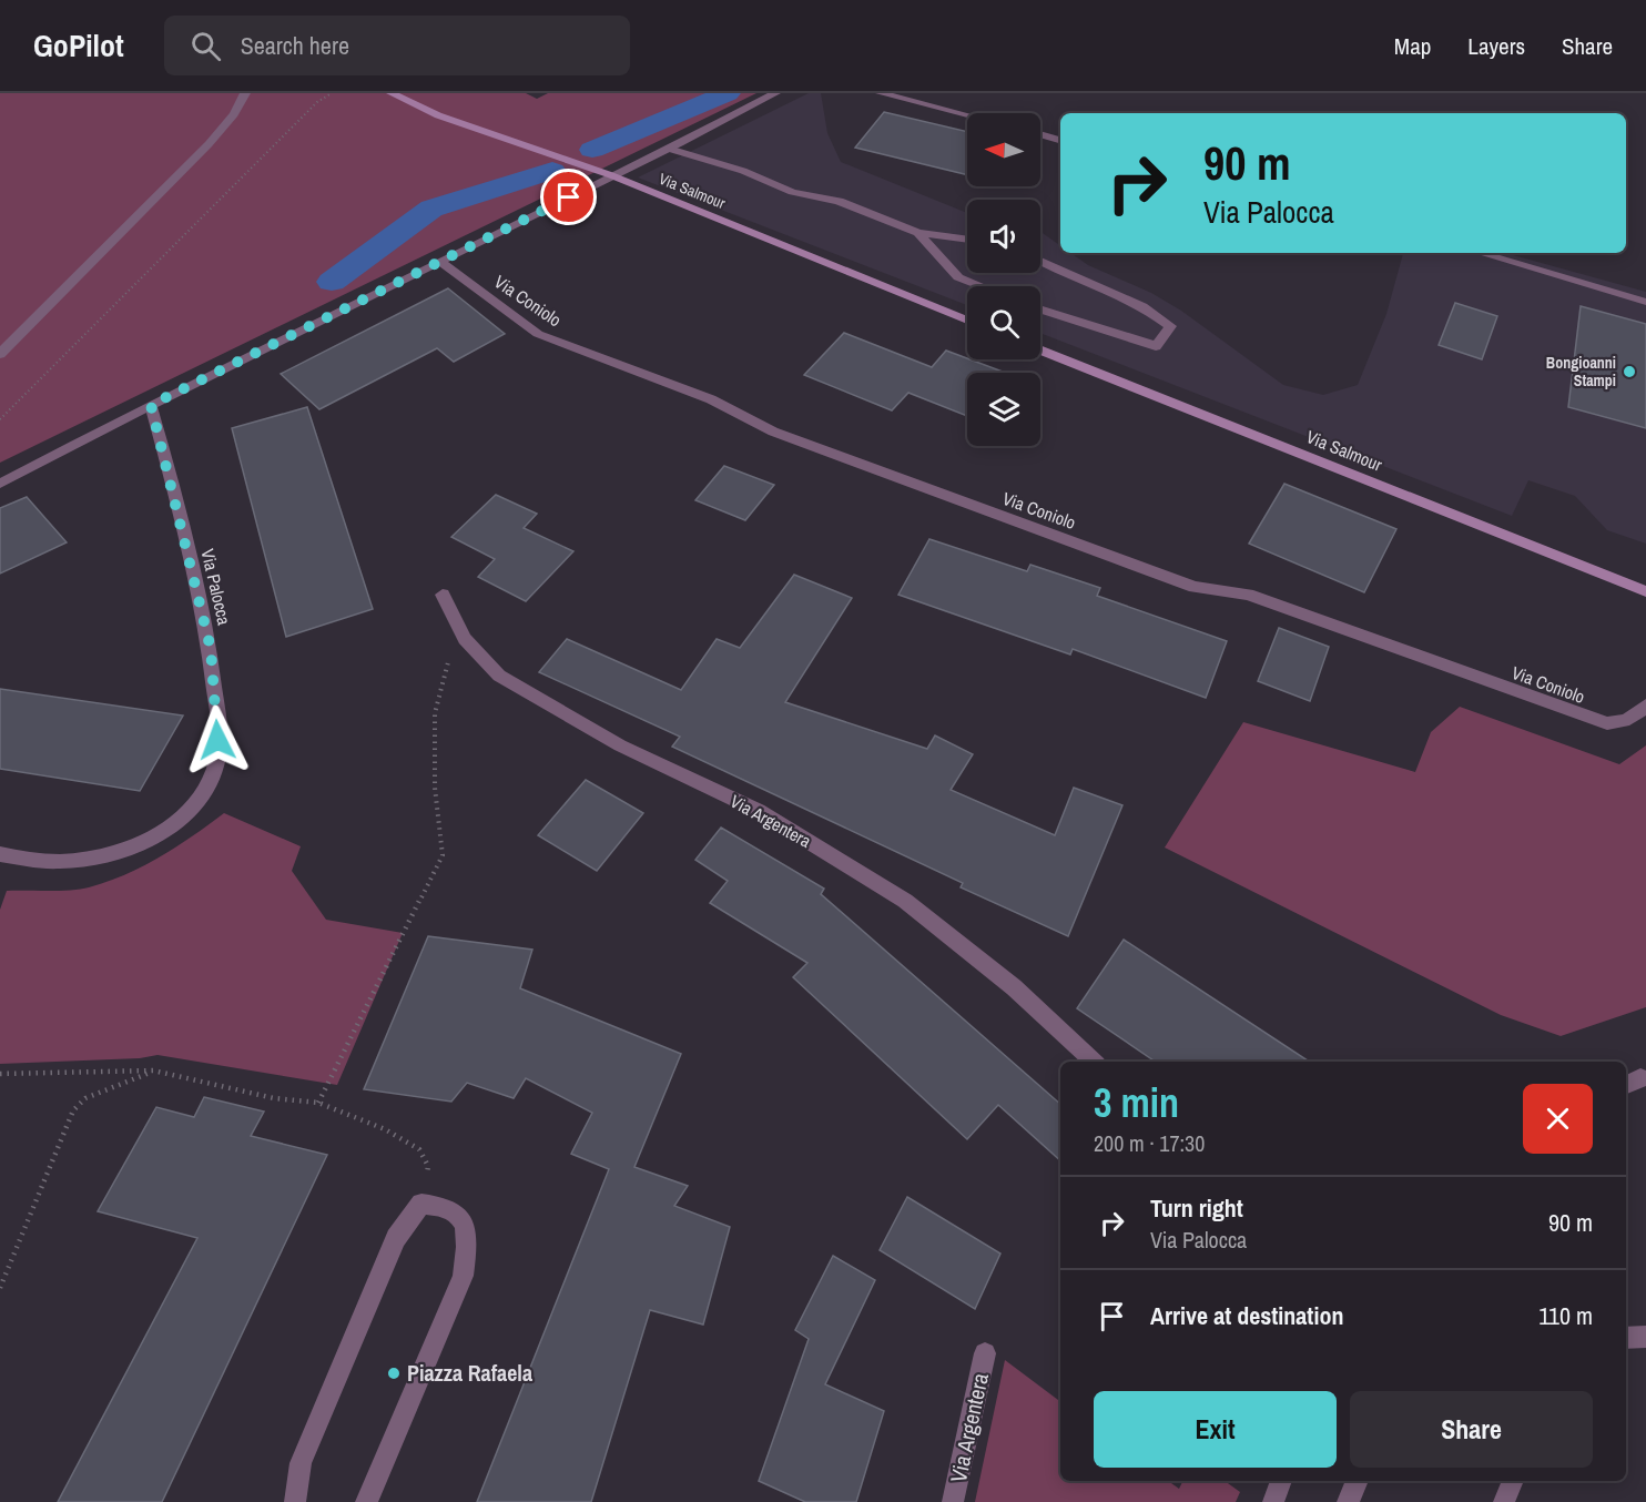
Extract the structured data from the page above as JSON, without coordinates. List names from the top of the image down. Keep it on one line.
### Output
{"streets":{"main road":["Via Salmour"],"street":["Via Coniolo","Via Palocca","Via Argentera"]},"places":["Bongioanni Stampi","Piazza Rafaela"],"north":"left","page":{"header":"GoPilot","search":"Search here","nav":["Map","Layers","Share"],"turn":["90 m","Via Palocca"],"heading":["3 min","200 m · 17:30"],"list":[{"name":"Turn right","note":"Via Palocca","value":"90 m"},{"name":"Arrive at destination","value":"110 m"}],"buttons":["Exit","Share"]}}
